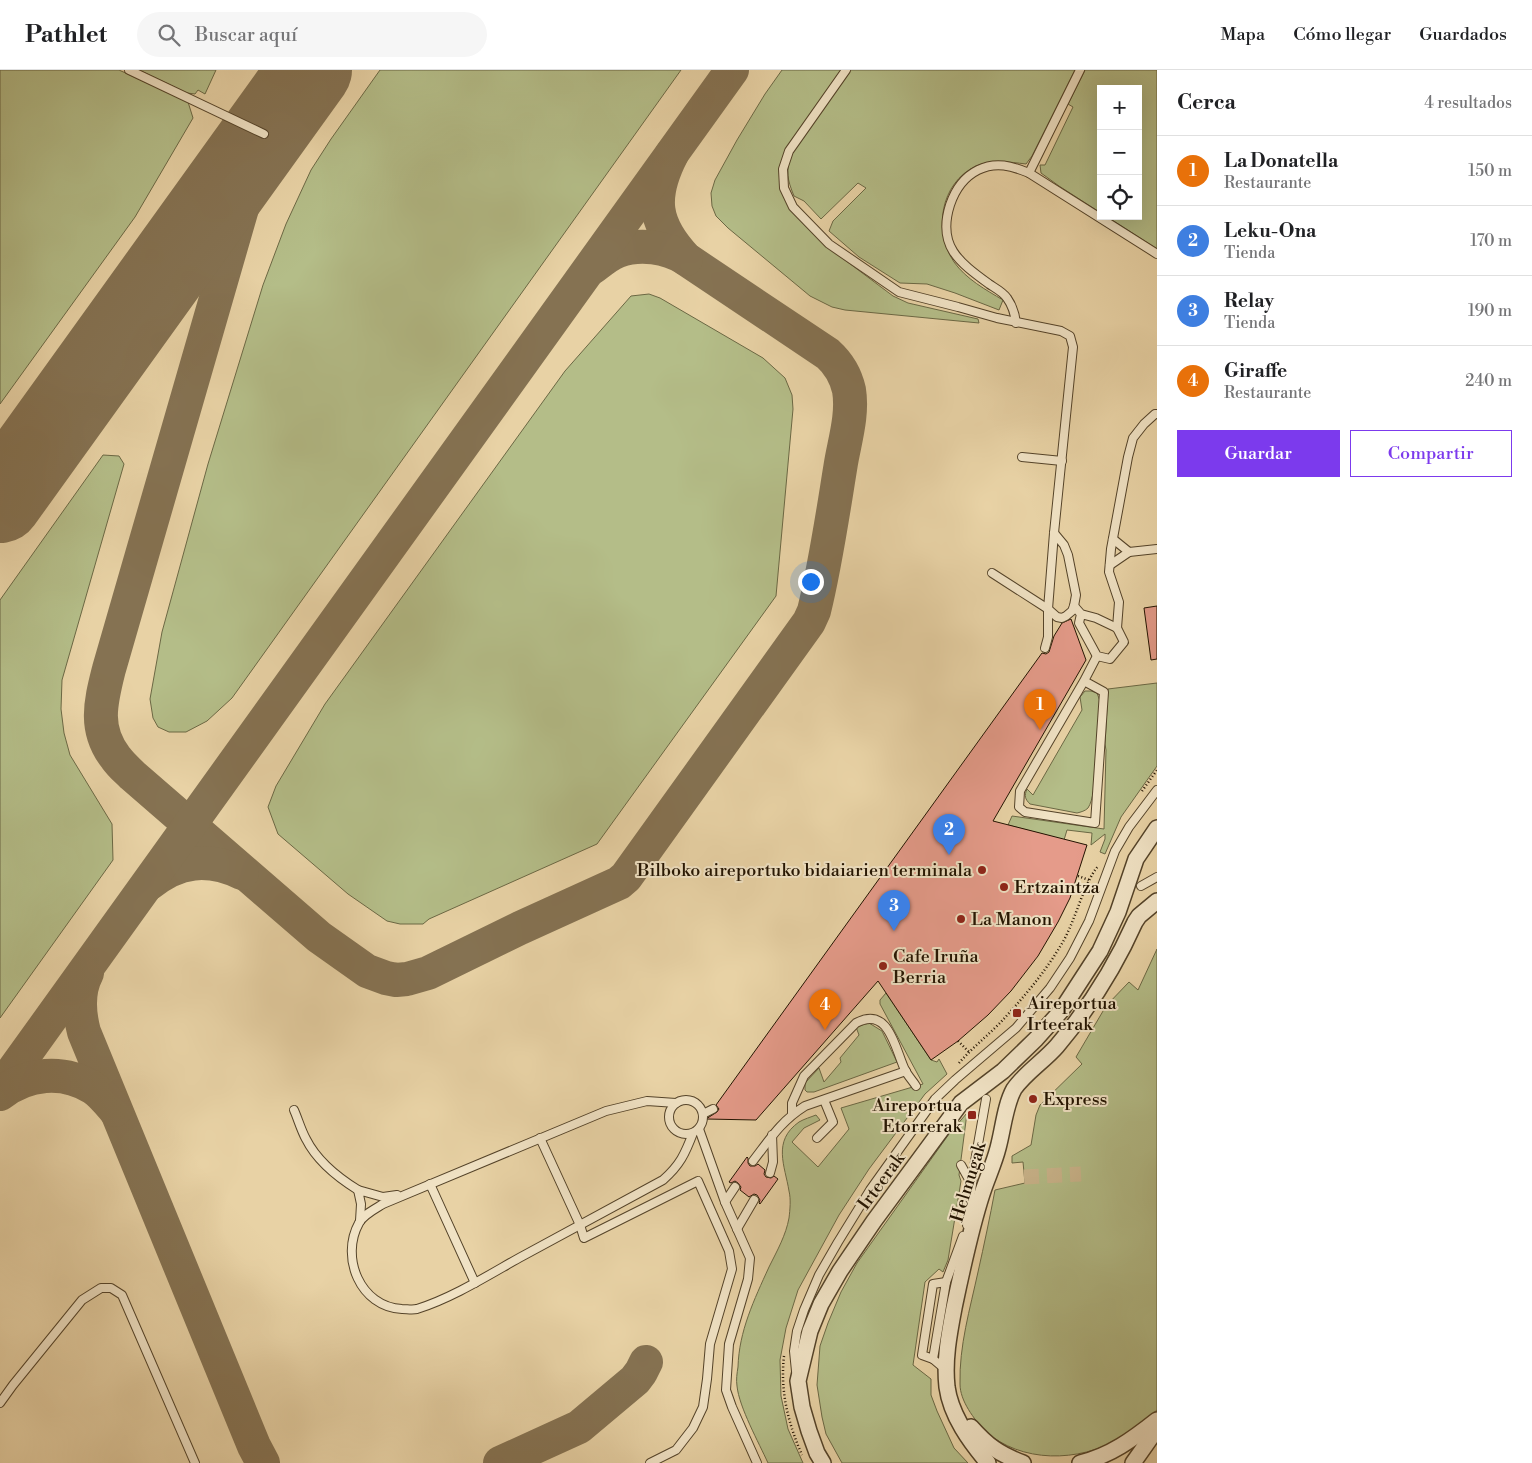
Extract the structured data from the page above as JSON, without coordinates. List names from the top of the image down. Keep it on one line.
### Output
{"streets":{"street":["Irteerak","Helmugak"]},"places":{"other":["Bilboko aireportuko bidaiarien terminala","Ertzaintza","La Manon","Cafe Iruña Berria","Express"],"transit":["Aireportua Irteerak","Aireportua Etorrerak"]},"page":{"header":"Pathlet","search":"Buscar aquí","nav":["Mapa","Cómo llegar","Guardados"],"heading":["Cerca","4 resultados"],"map_buttons":["+","−"],"list":[{"mark":"1","name":"La Donatella","note":"Restaurante","value":"150 m"},{"mark":"2","name":"Leku-Ona","note":"Tienda","value":"170 m"},{"mark":"3","name":"Relay","note":"Tienda","value":"190 m"},{"mark":"4","name":"Giraffe","note":"Restaurante","value":"240 m"}],"buttons":["Guardar","Compartir"],"pins":["1","2","3","4"]}}
